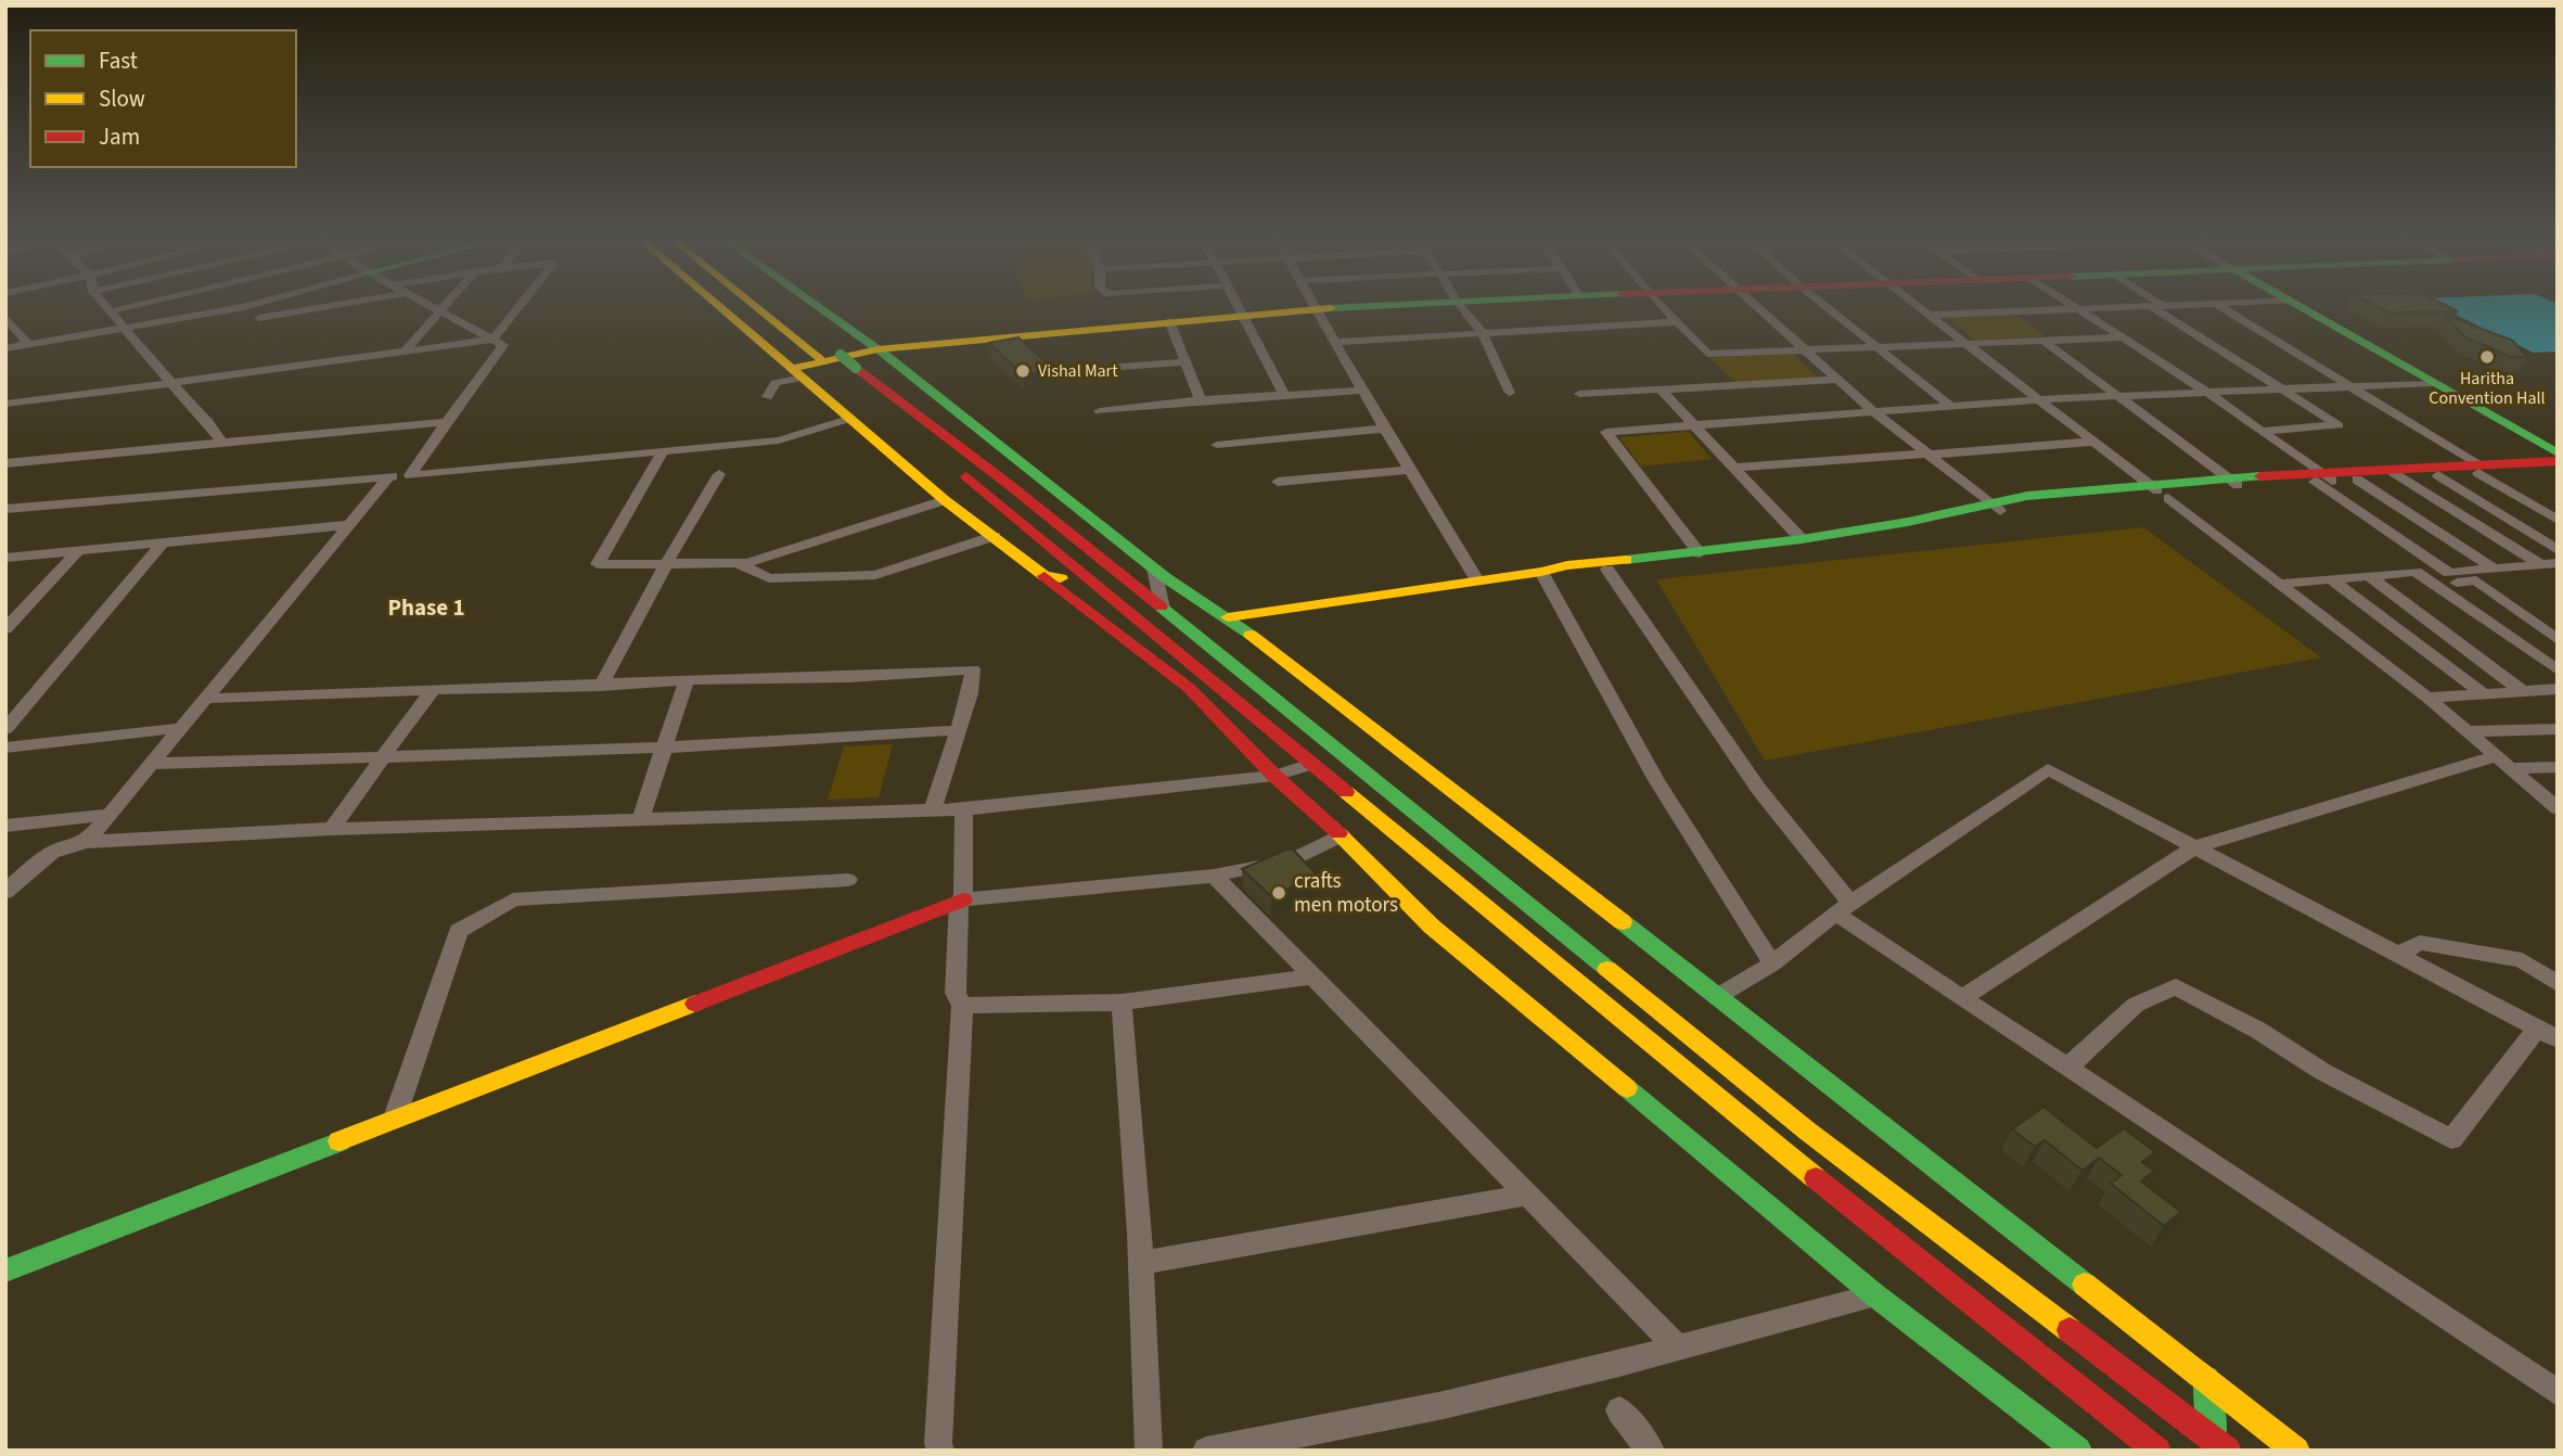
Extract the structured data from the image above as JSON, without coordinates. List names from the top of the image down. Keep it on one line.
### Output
{"districts":["Phase 1"],"places":["Haritha Convention Hall","Vishal Mart","crafts men motors"],"legend":["Fast","Slow","Jam"]}
